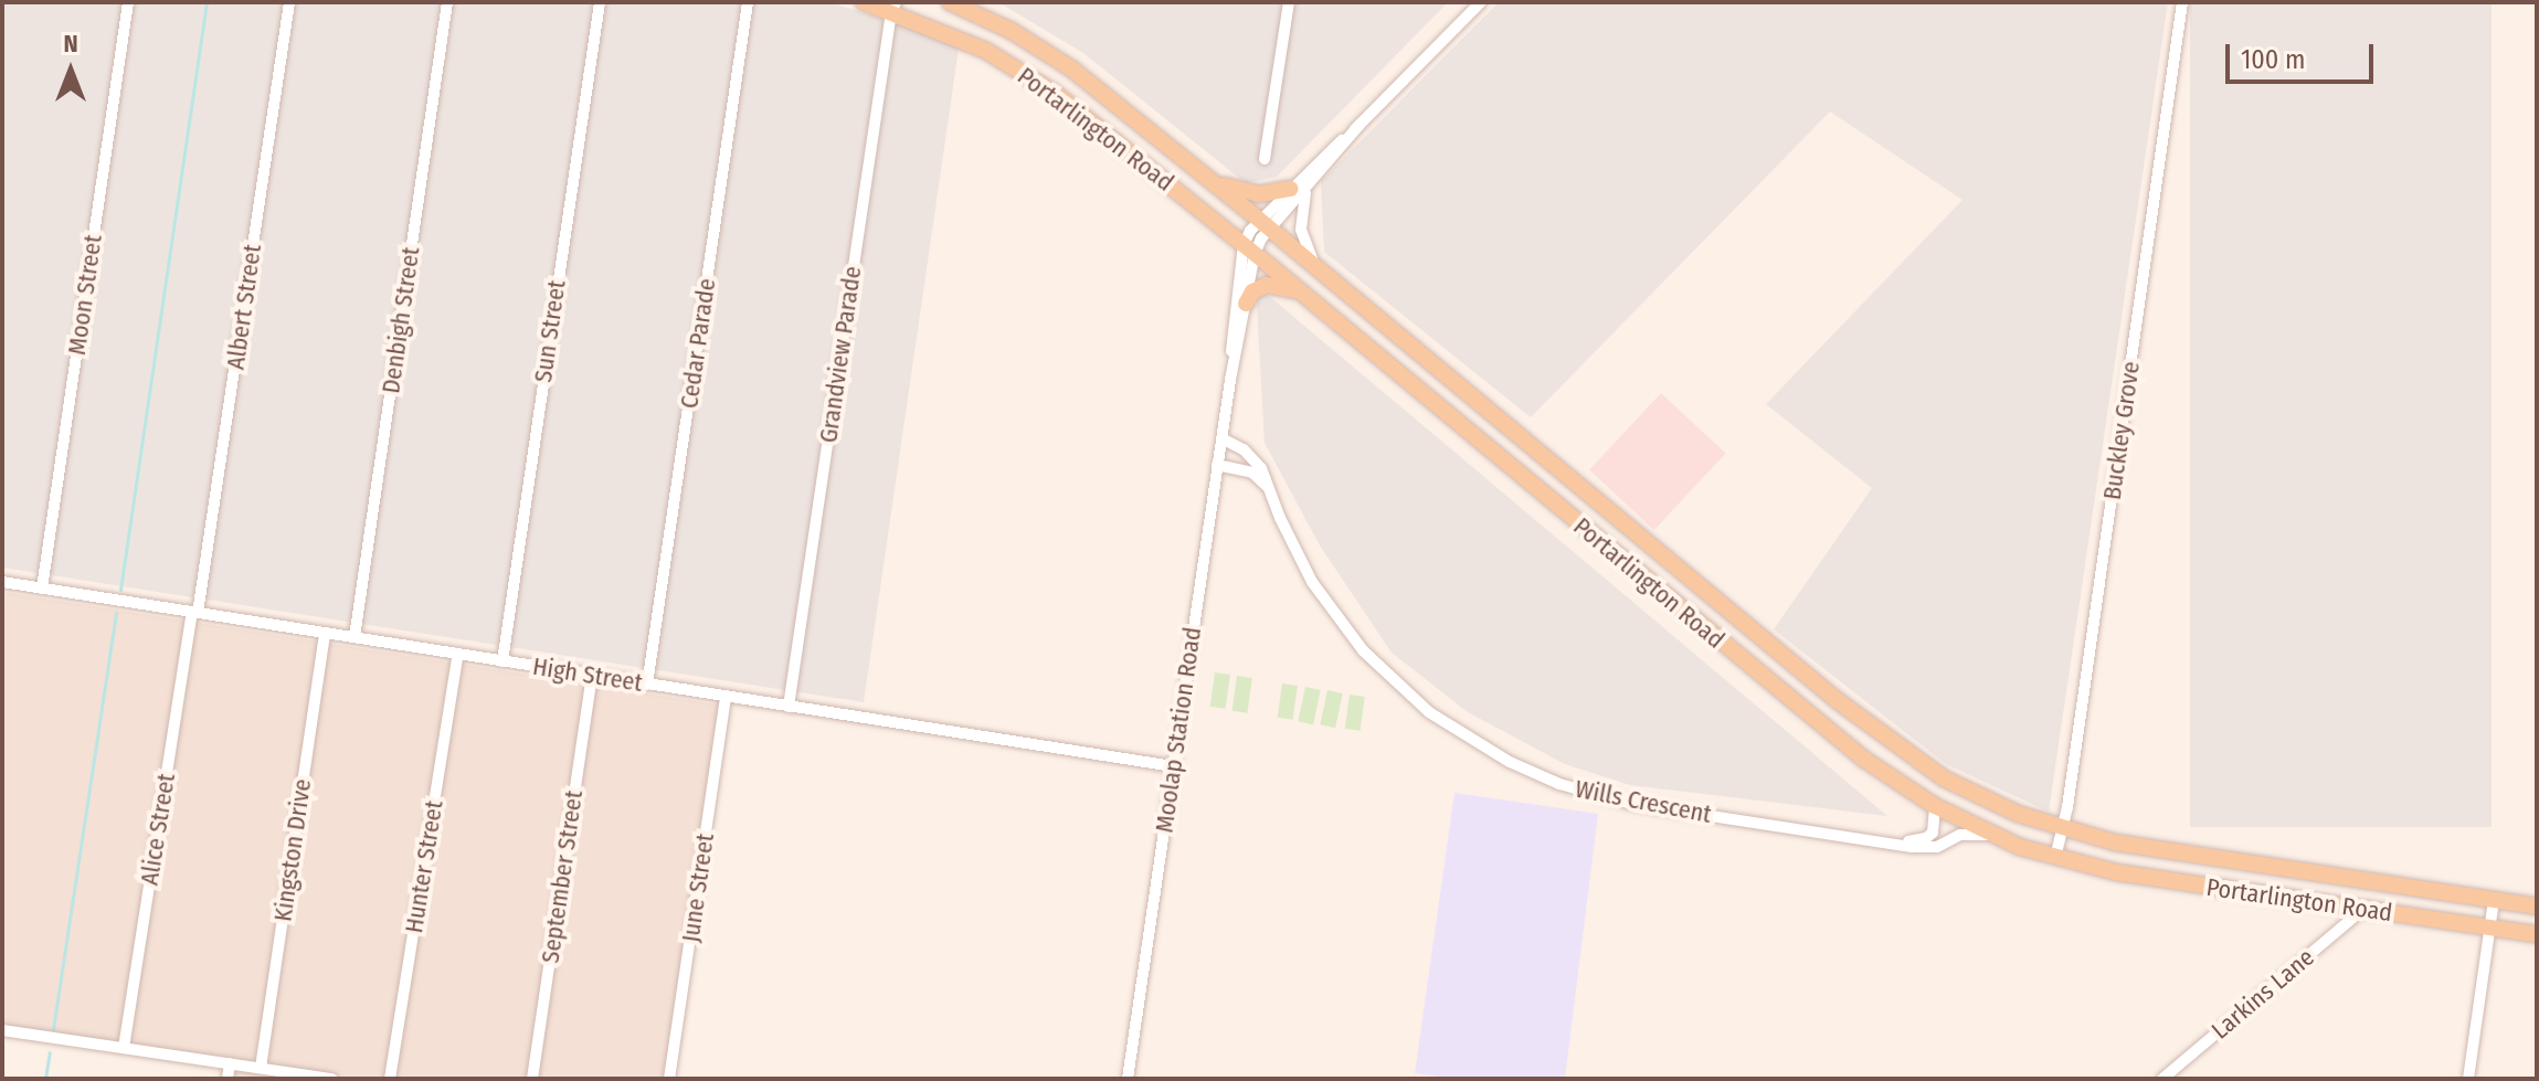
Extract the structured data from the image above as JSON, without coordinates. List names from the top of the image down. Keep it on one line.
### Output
{"streets":{"main road":["Portarlington Road"],"street":["Moon Street","Albert Street","Denbigh Street","Sun Street","Cedar Parade","Grandview Parade","Buckley Grove","High Street","Moolap Station Road","Wills Crescent","Alice Street","Kingston Drive","Hunter Street","September Street","June Street","Larkins Lane"]},"crossings":[["Portarlington Road","Grandview Parade"],["Portarlington Road","Buckley Grove"],["Portarlington Road","Moolap Station Road"],["Portarlington Road","Wills Crescent"],["Portarlington Road","Larkins Lane"],["Moon Street","High Street"],["Albert Street","High Street"],["Albert Street","Alice Street"],["Denbigh Street","High Street"],["Sun Street","High Street"],["Cedar Parade","High Street"],["Grandview Parade","High Street"],["High Street","Moolap Station Road"],["High Street","Alice Street"],["High Street","Kingston Drive"],["High Street","Hunter Street"],["High Street","September Street"],["High Street","June Street"],["Moolap Station Road","Wills Crescent"]],"scale_bar":"100 m","north":"top"}
